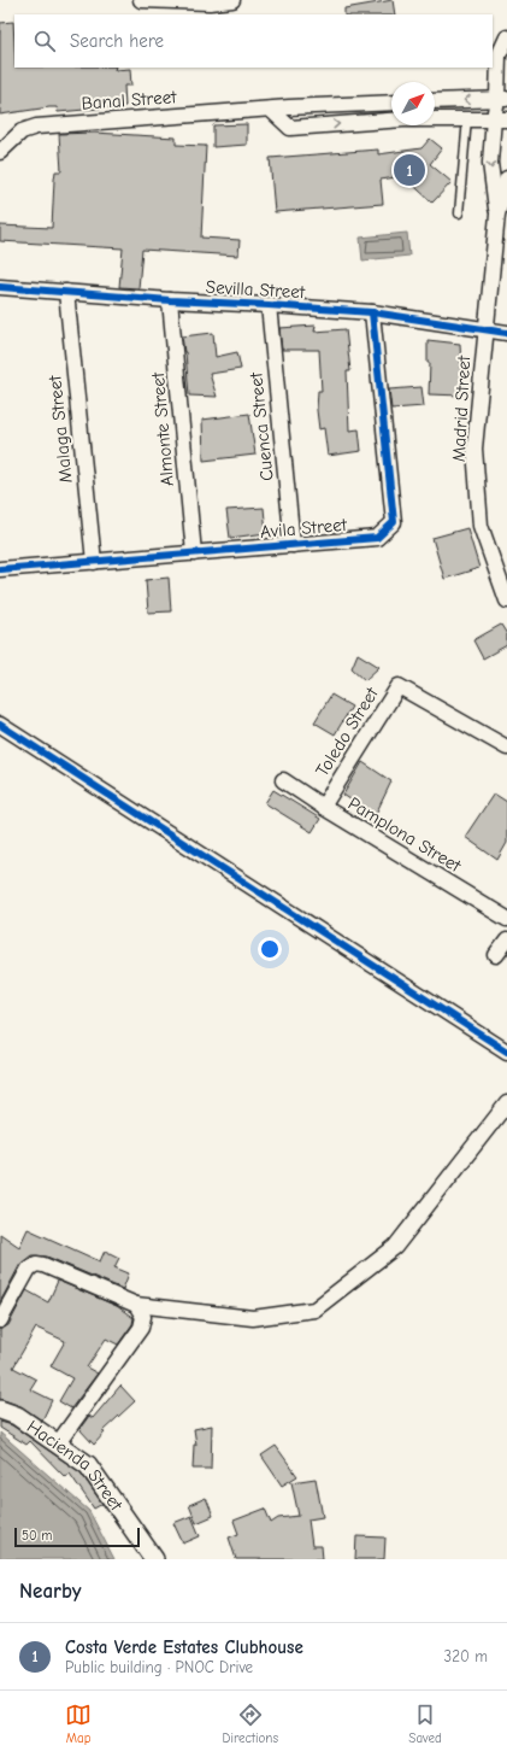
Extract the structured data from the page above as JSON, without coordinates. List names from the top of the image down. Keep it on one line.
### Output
{"streets":{"street":["Banal Street","Sevilla Street","Madrid Street","Cuenca Street","Malaga Street","Almonte Street","Avila Street","Toledo Street","Pamplona Street","Hacienda Street"]},"crossings":[["Sevilla Street","Madrid Street"],["Sevilla Street","Cuenca Street"],["Sevilla Street","Malaga Street"],["Sevilla Street","Almonte Street"],["Sevilla Street","Avila Street"],["Cuenca Street","Avila Street"],["Malaga Street","Avila Street"],["Almonte Street","Avila Street"],["Toledo Street","Pamplona Street"]],"scale_bar":"50 m","north":"top right","page":{"search":"Search here","pins":"1","scale":"50 m","heading":"Nearby","list":[{"mark":"1","name":"Costa Verde Estates Clubhouse","note":"Public building · PNOC Drive","value":"320 m"}],"nav":["Map","Directions","Saved"]}}
